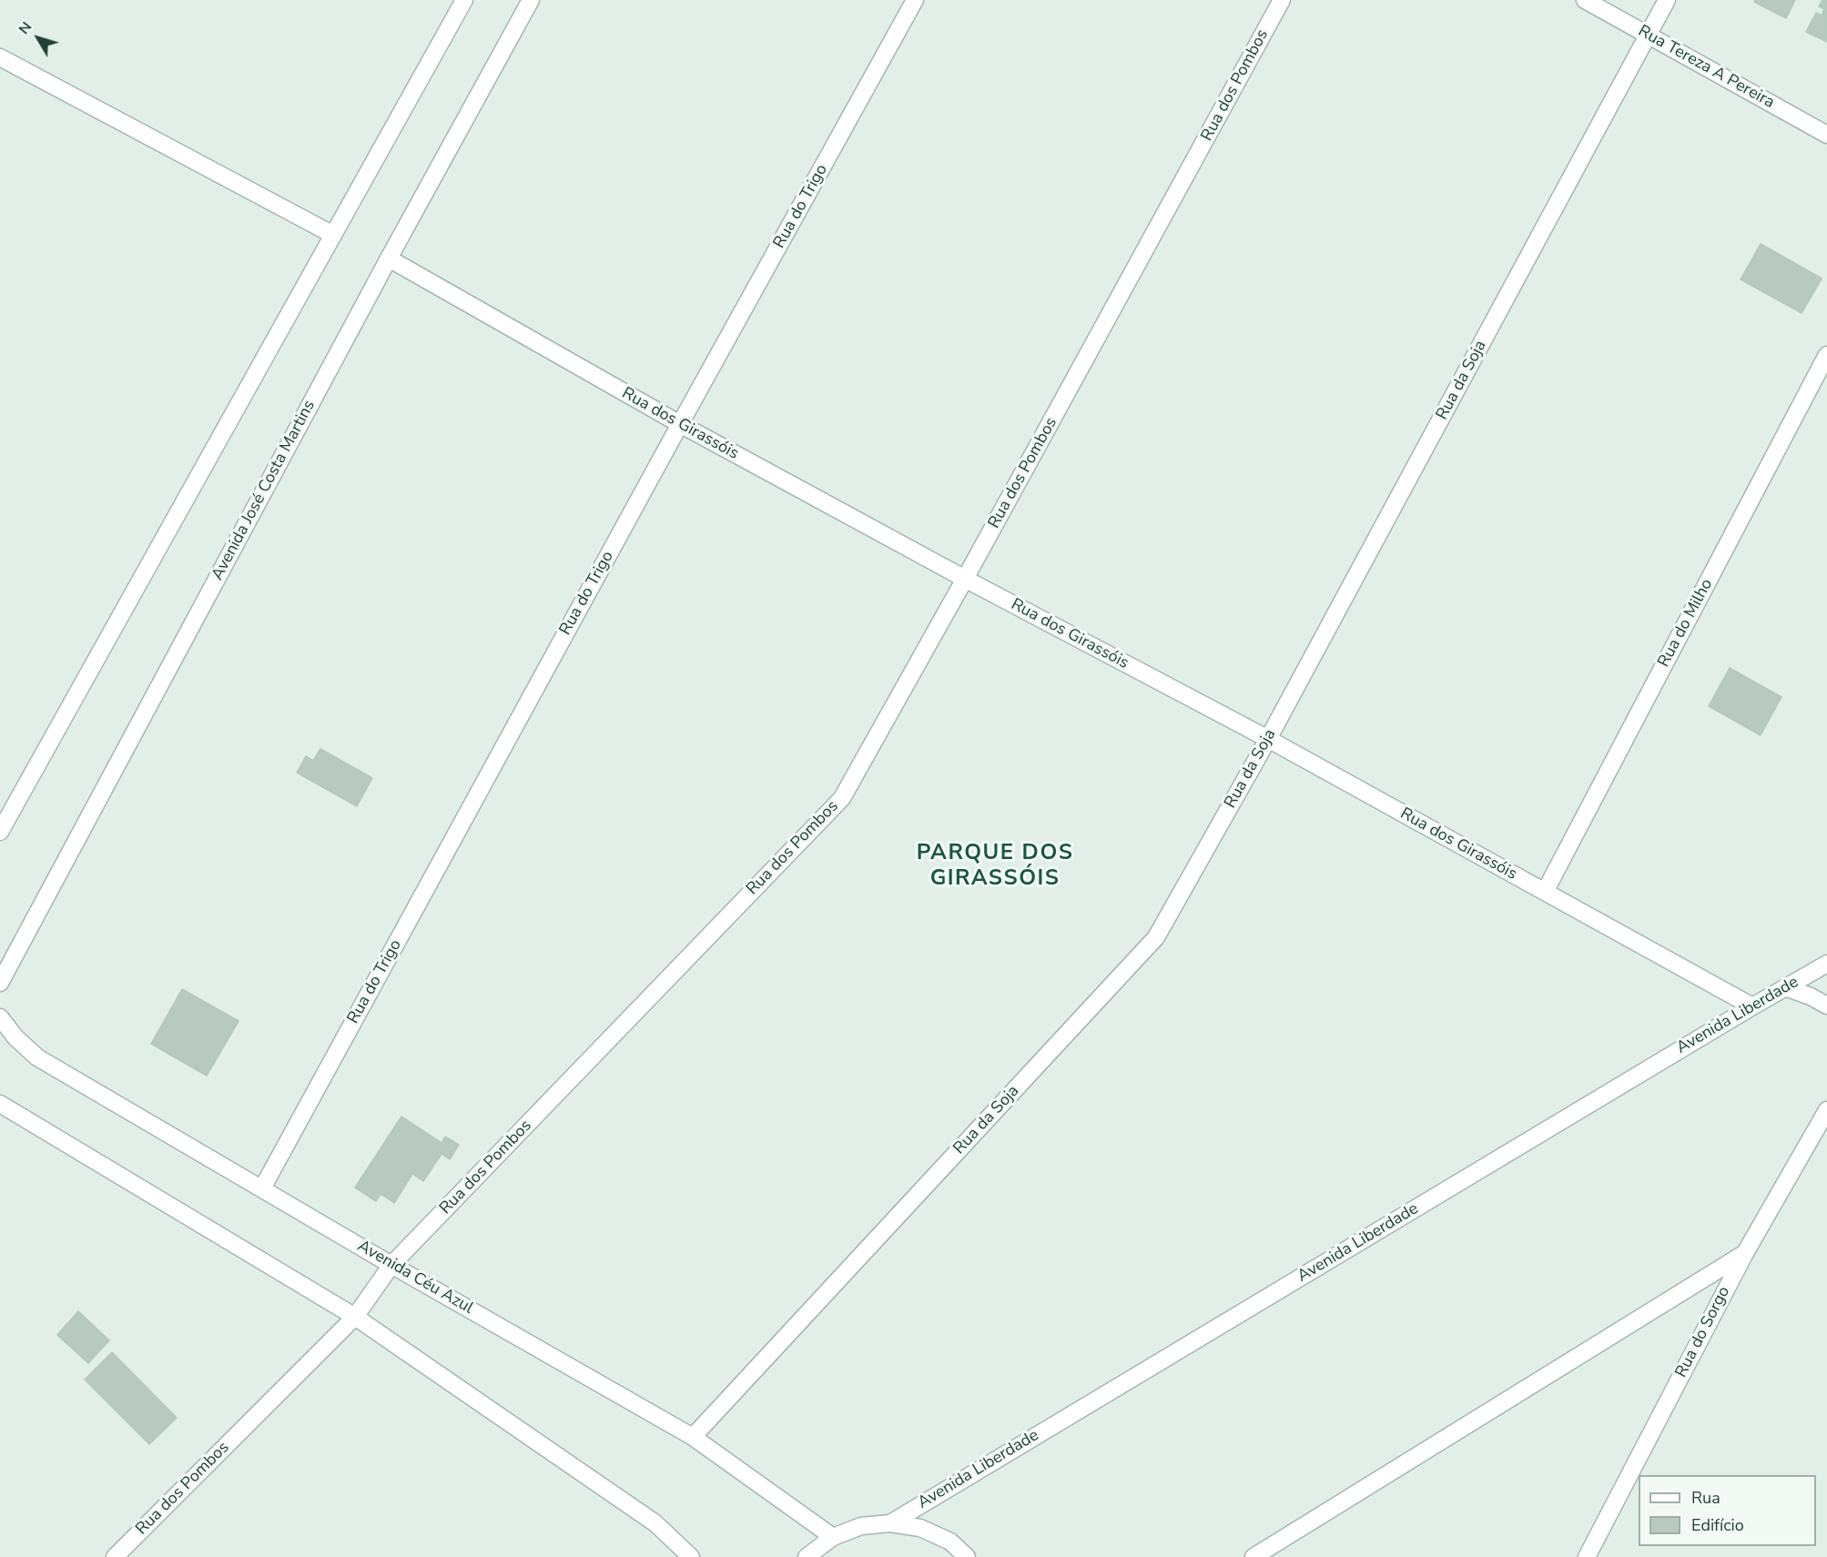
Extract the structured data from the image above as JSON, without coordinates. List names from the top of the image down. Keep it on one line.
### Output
{"streets":{"street":["Rua Tereza A Pereira","Rua dos Pombos","Rua do Trigo","Rua da Soja","Rua dos Girassóis","Avenida José Costa Martins","Rua do Milho","Avenida Liberdade","Avenida Céu Azul","Rua do Sorgo"]},"crossings":[["Rua Tereza A Pereira","Rua da Soja"],["Rua dos Pombos","Rua dos Girassóis"],["Rua dos Pombos","Avenida Céu Azul"],["Rua do Trigo","Rua dos Girassóis"],["Rua do Trigo","Avenida Céu Azul"],["Rua da Soja","Rua dos Girassóis"],["Rua da Soja","Avenida Céu Azul"],["Rua dos Girassóis","Avenida José Costa Martins"],["Rua dos Girassóis","Rua do Milho"],["Rua dos Girassóis","Avenida Liberdade"]],"districts":["PARQUE DOS GIRASSÓIS"],"legend":["Rua","Edifício"],"north":"top left"}
